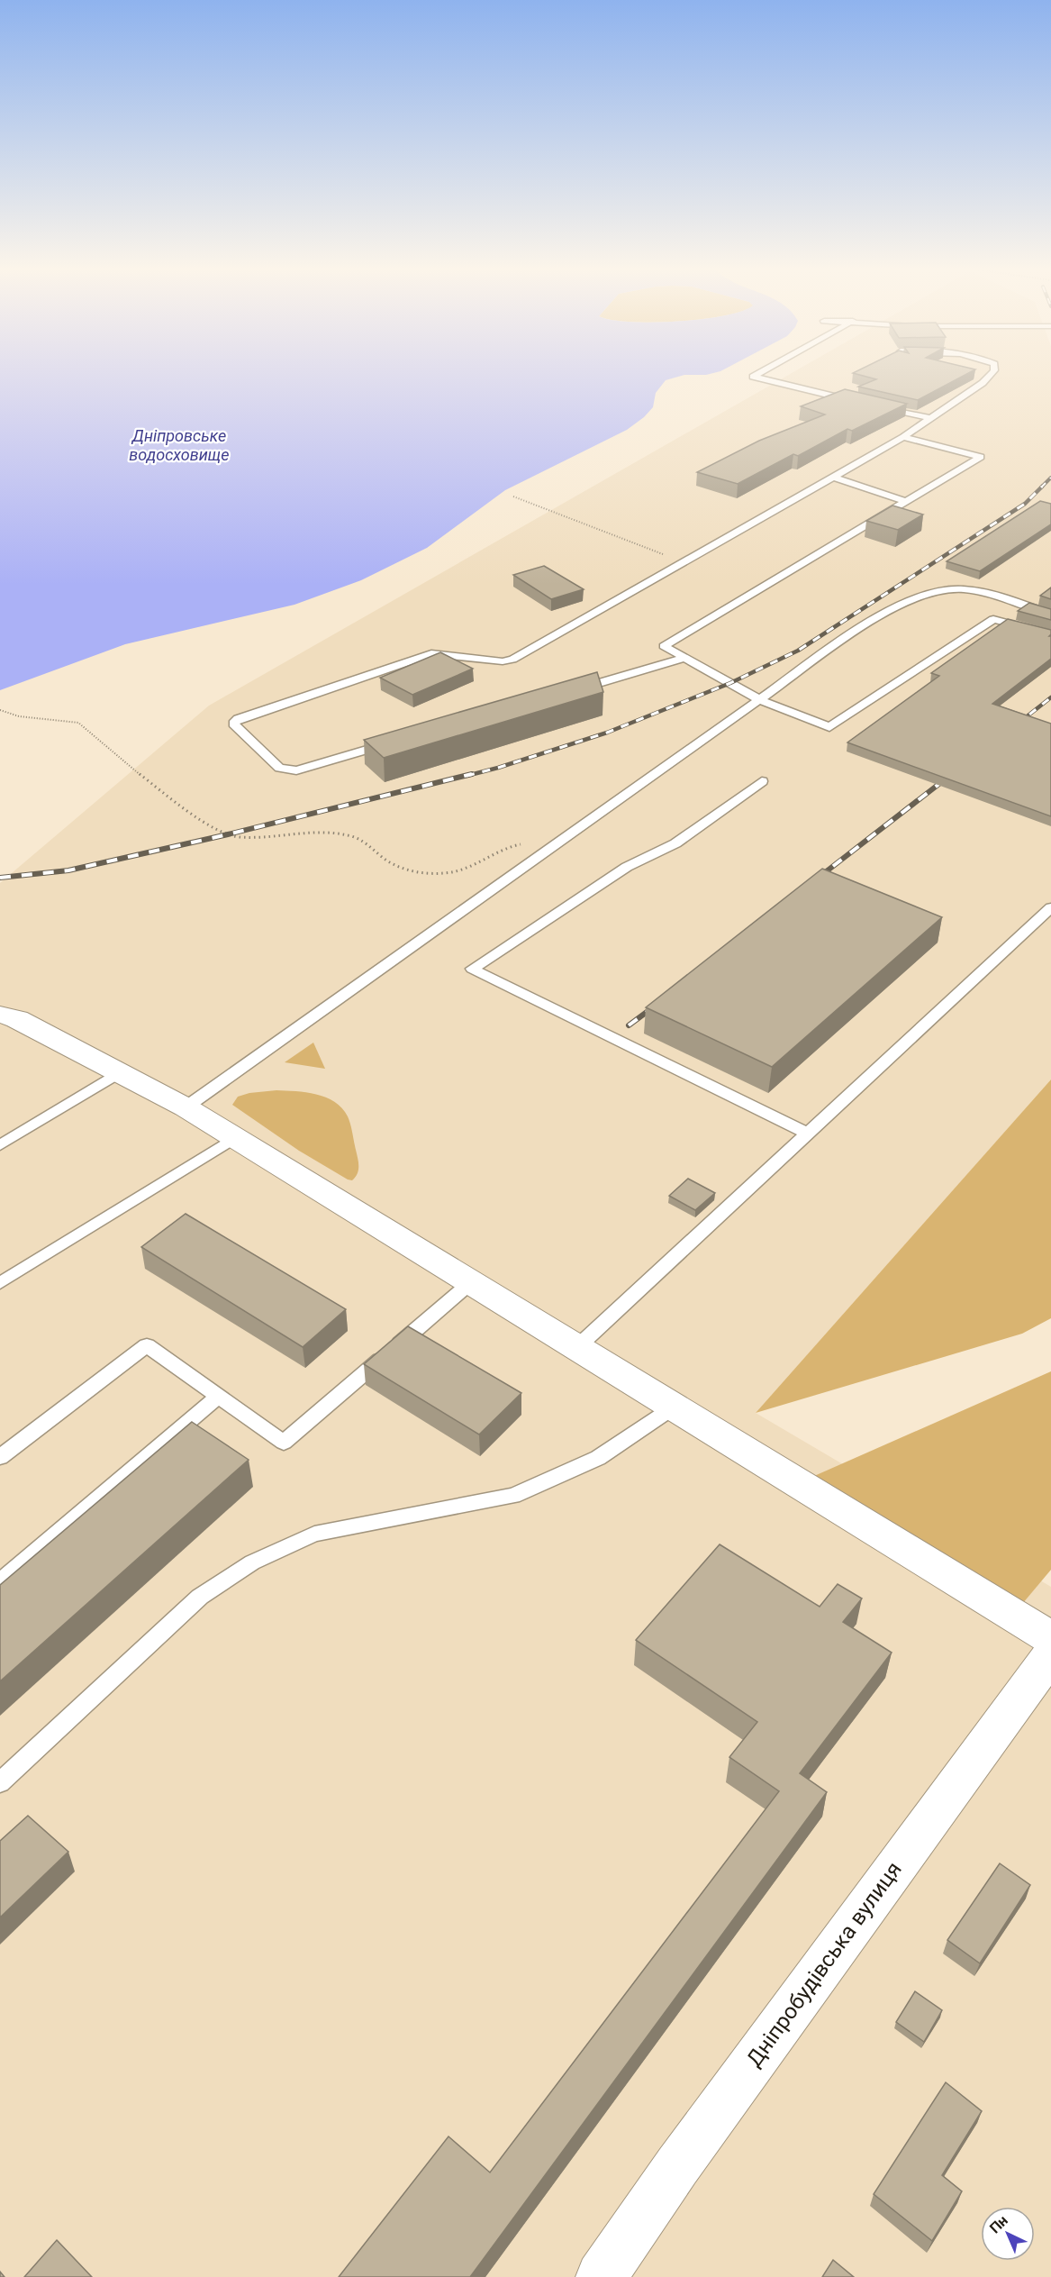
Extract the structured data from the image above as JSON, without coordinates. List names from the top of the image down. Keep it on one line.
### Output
{"streets":{"street":["Дніпробудівська вулиця"]},"water":["Дніпровське водосховище"],"north":"top left"}
